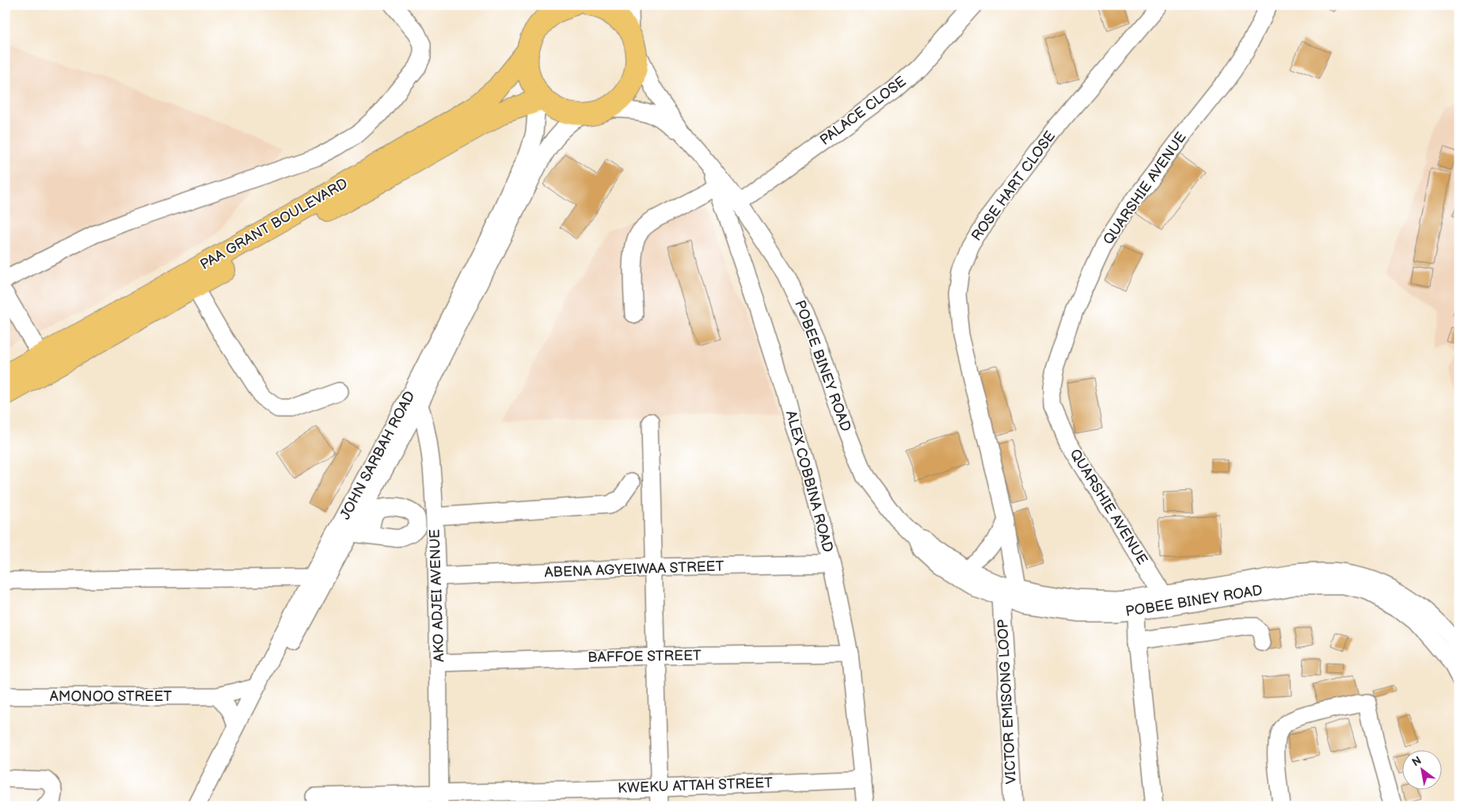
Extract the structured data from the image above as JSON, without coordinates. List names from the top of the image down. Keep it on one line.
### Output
{"streets":{"main road":["PAA GRANT BOULEVARD"],"street":["PALACE CLOSE","ROSE HART CLOSE","QUARSHIE AVENUE","POBEE BINEY ROAD","JOHN SARBAH ROAD","ALEX COBBINA ROAD","ABENA AGYEIWAA STREET","AKO ADJEI AVENUE","BAFFOE STREET","AMONOO STREET","VICTOR EMISONG LOOP","KWEKU ATTAH STREET"]},"crossings":[["PALACE CLOSE","POBEE BINEY ROAD"],["ROSE HART CLOSE","POBEE BINEY ROAD"],["QUARSHIE AVENUE","POBEE BINEY ROAD"],["PAA GRANT BOULEVARD","JOHN SARBAH ROAD"],["POBEE BINEY ROAD","ALEX COBBINA ROAD"],["POBEE BINEY ROAD","VICTOR EMISONG LOOP"],["JOHN SARBAH ROAD","AKO ADJEI AVENUE"],["JOHN SARBAH ROAD","AMONOO STREET"],["ALEX COBBINA ROAD","ABENA AGYEIWAA STREET"],["ALEX COBBINA ROAD","BAFFOE STREET"],["ALEX COBBINA ROAD","KWEKU ATTAH STREET"],["ABENA AGYEIWAA STREET","AKO ADJEI AVENUE"],["AKO ADJEI AVENUE","BAFFOE STREET"],["AKO ADJEI AVENUE","KWEKU ATTAH STREET"]],"north":"top left"}
